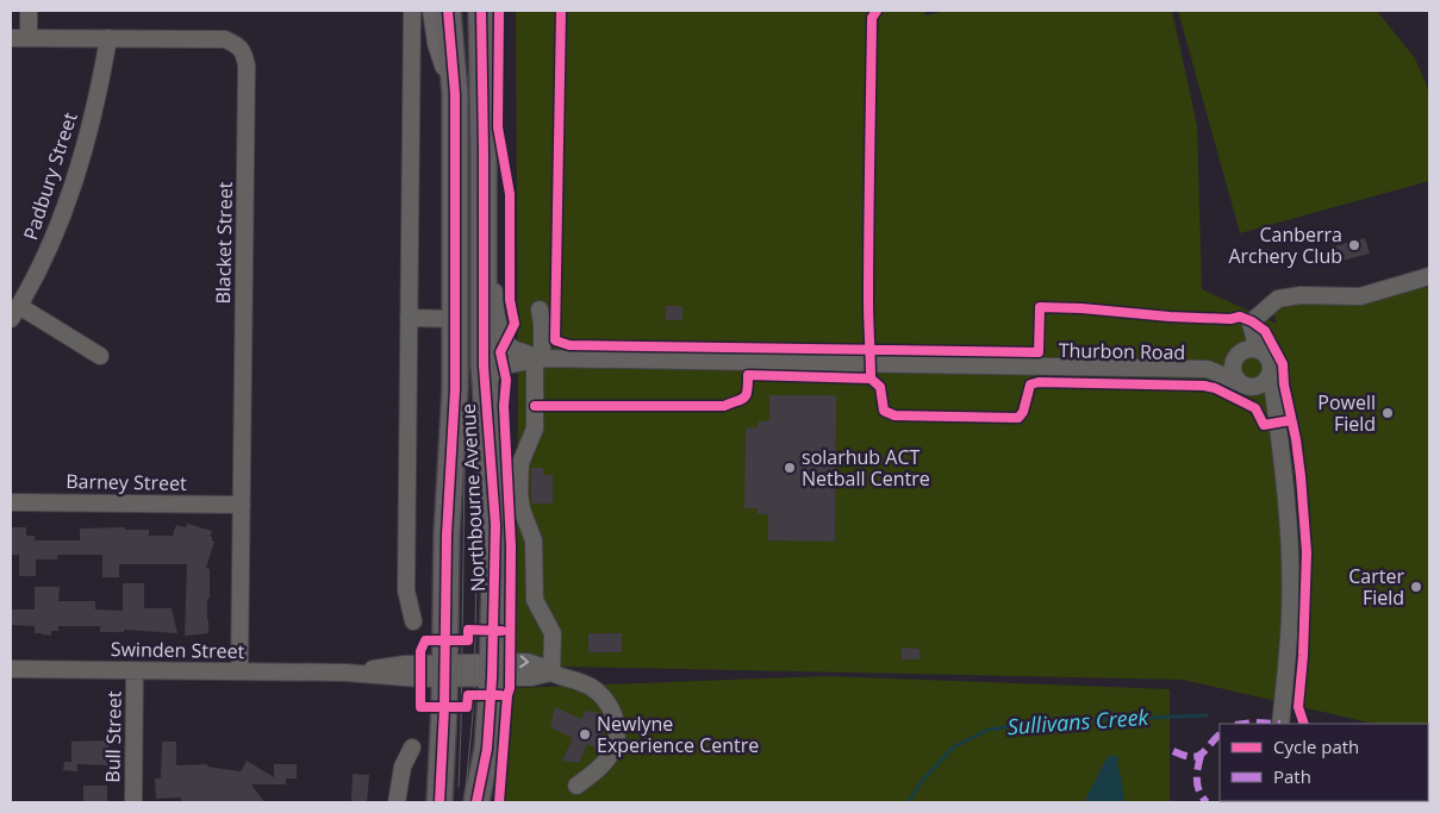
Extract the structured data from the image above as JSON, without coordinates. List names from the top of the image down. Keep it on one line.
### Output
{"streets":{"highway":["Northbourne Avenue"],"street":["Padbury Street","Blacket Street","Thurbon Road","Barney Street","Swinden Street","Bull Street"]},"crossings":[["Padbury Street","Blacket Street"],["Blacket Street","Barney Street"],["Blacket Street","Swinden Street"],["Thurbon Road","Northbourne Avenue"],["Northbourne Avenue","Swinden Street"],["Swinden Street","Bull Street"]],"water":["Sullivans Creek"],"places":["Canberra Archery Club","Powell Field","solarhub ACT Netball Centre","Carter Field","Newlyne Experience Centre"],"legend":["Cycle path","Path"]}
